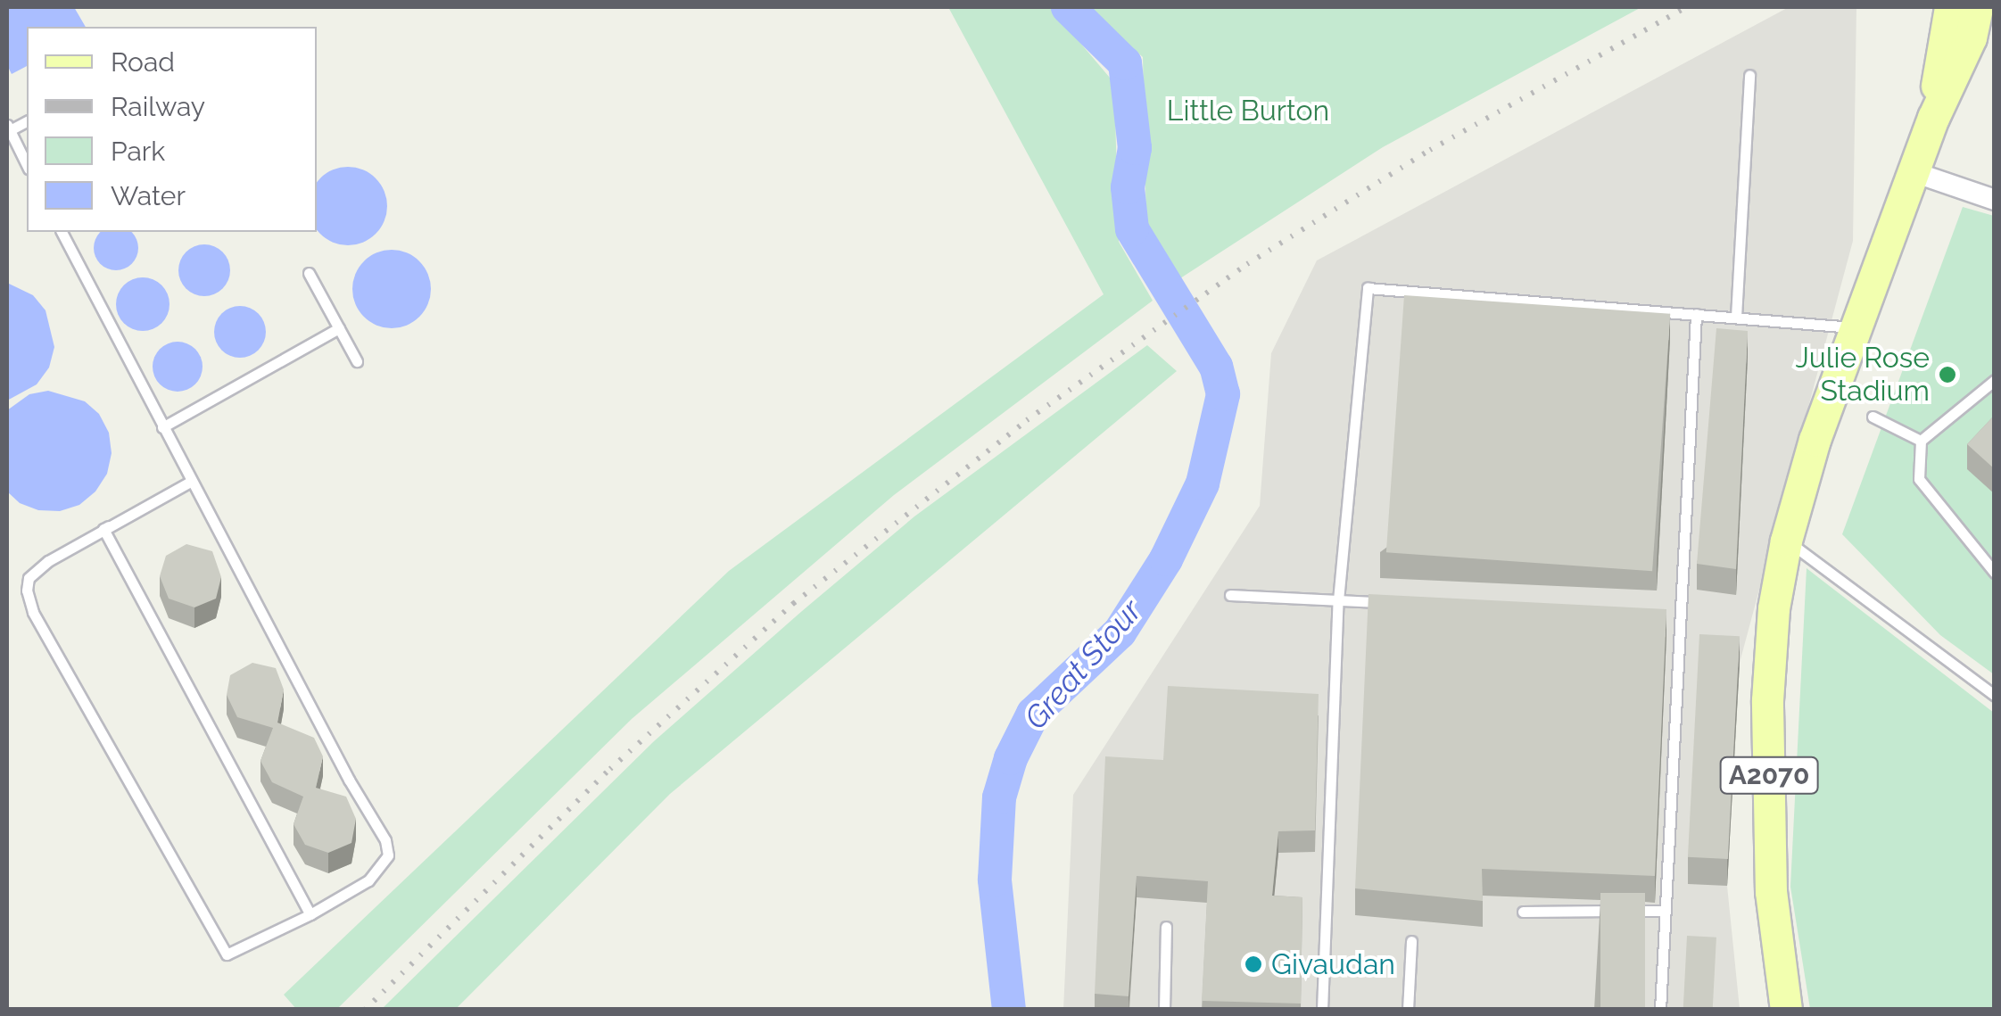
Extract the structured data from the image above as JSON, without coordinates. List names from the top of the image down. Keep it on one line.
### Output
{"streets":{"main road":["A2070"]},"water":["Great Stour"],"parks":["Little Burton"],"places":["Julie Rose Stadium","Givaudan"],"legend":["Road","Railway","Park","Water"]}
